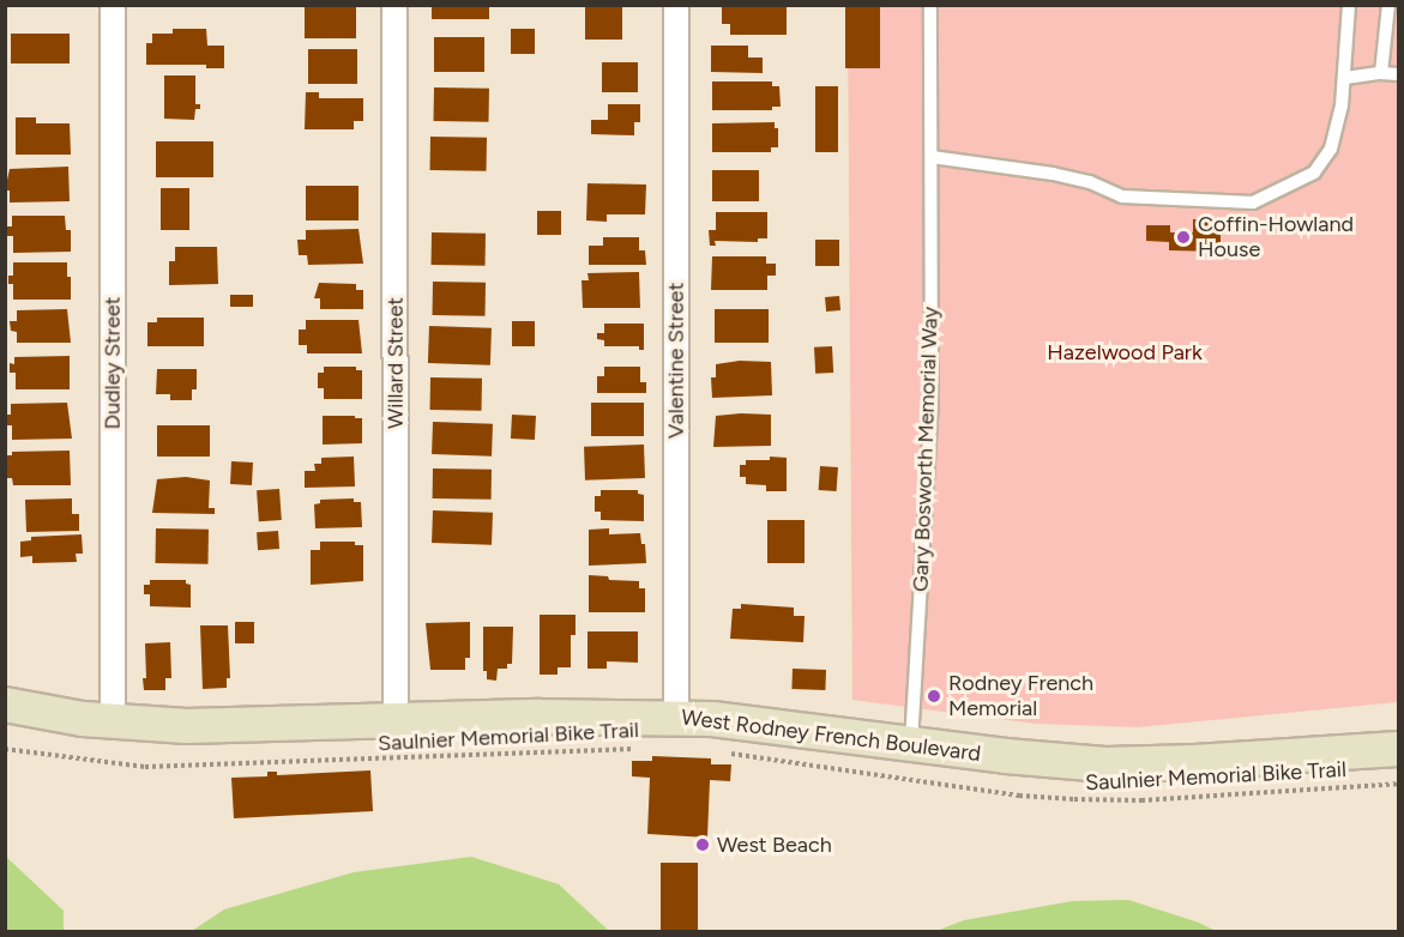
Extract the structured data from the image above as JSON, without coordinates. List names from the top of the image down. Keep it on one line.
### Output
{"streets":{"main road":["West Rodney French Boulevard"],"street":["Valentine Street","Dudley Street","Willard Street"],"lane":["Gary Bosworth Memorial Way"],"path":["Saulnier Memorial Bike Trail"]},"crossings":[["Valentine Street","West Rodney French Boulevard"],["Dudley Street","West Rodney French Boulevard"],["Willard Street","West Rodney French Boulevard"],["Gary Bosworth Memorial Way","West Rodney French Boulevard"]],"parks":["Hazelwood Park"],"places":["Coffin-Howland House","Rodney French Memorial","West Beach"]}
